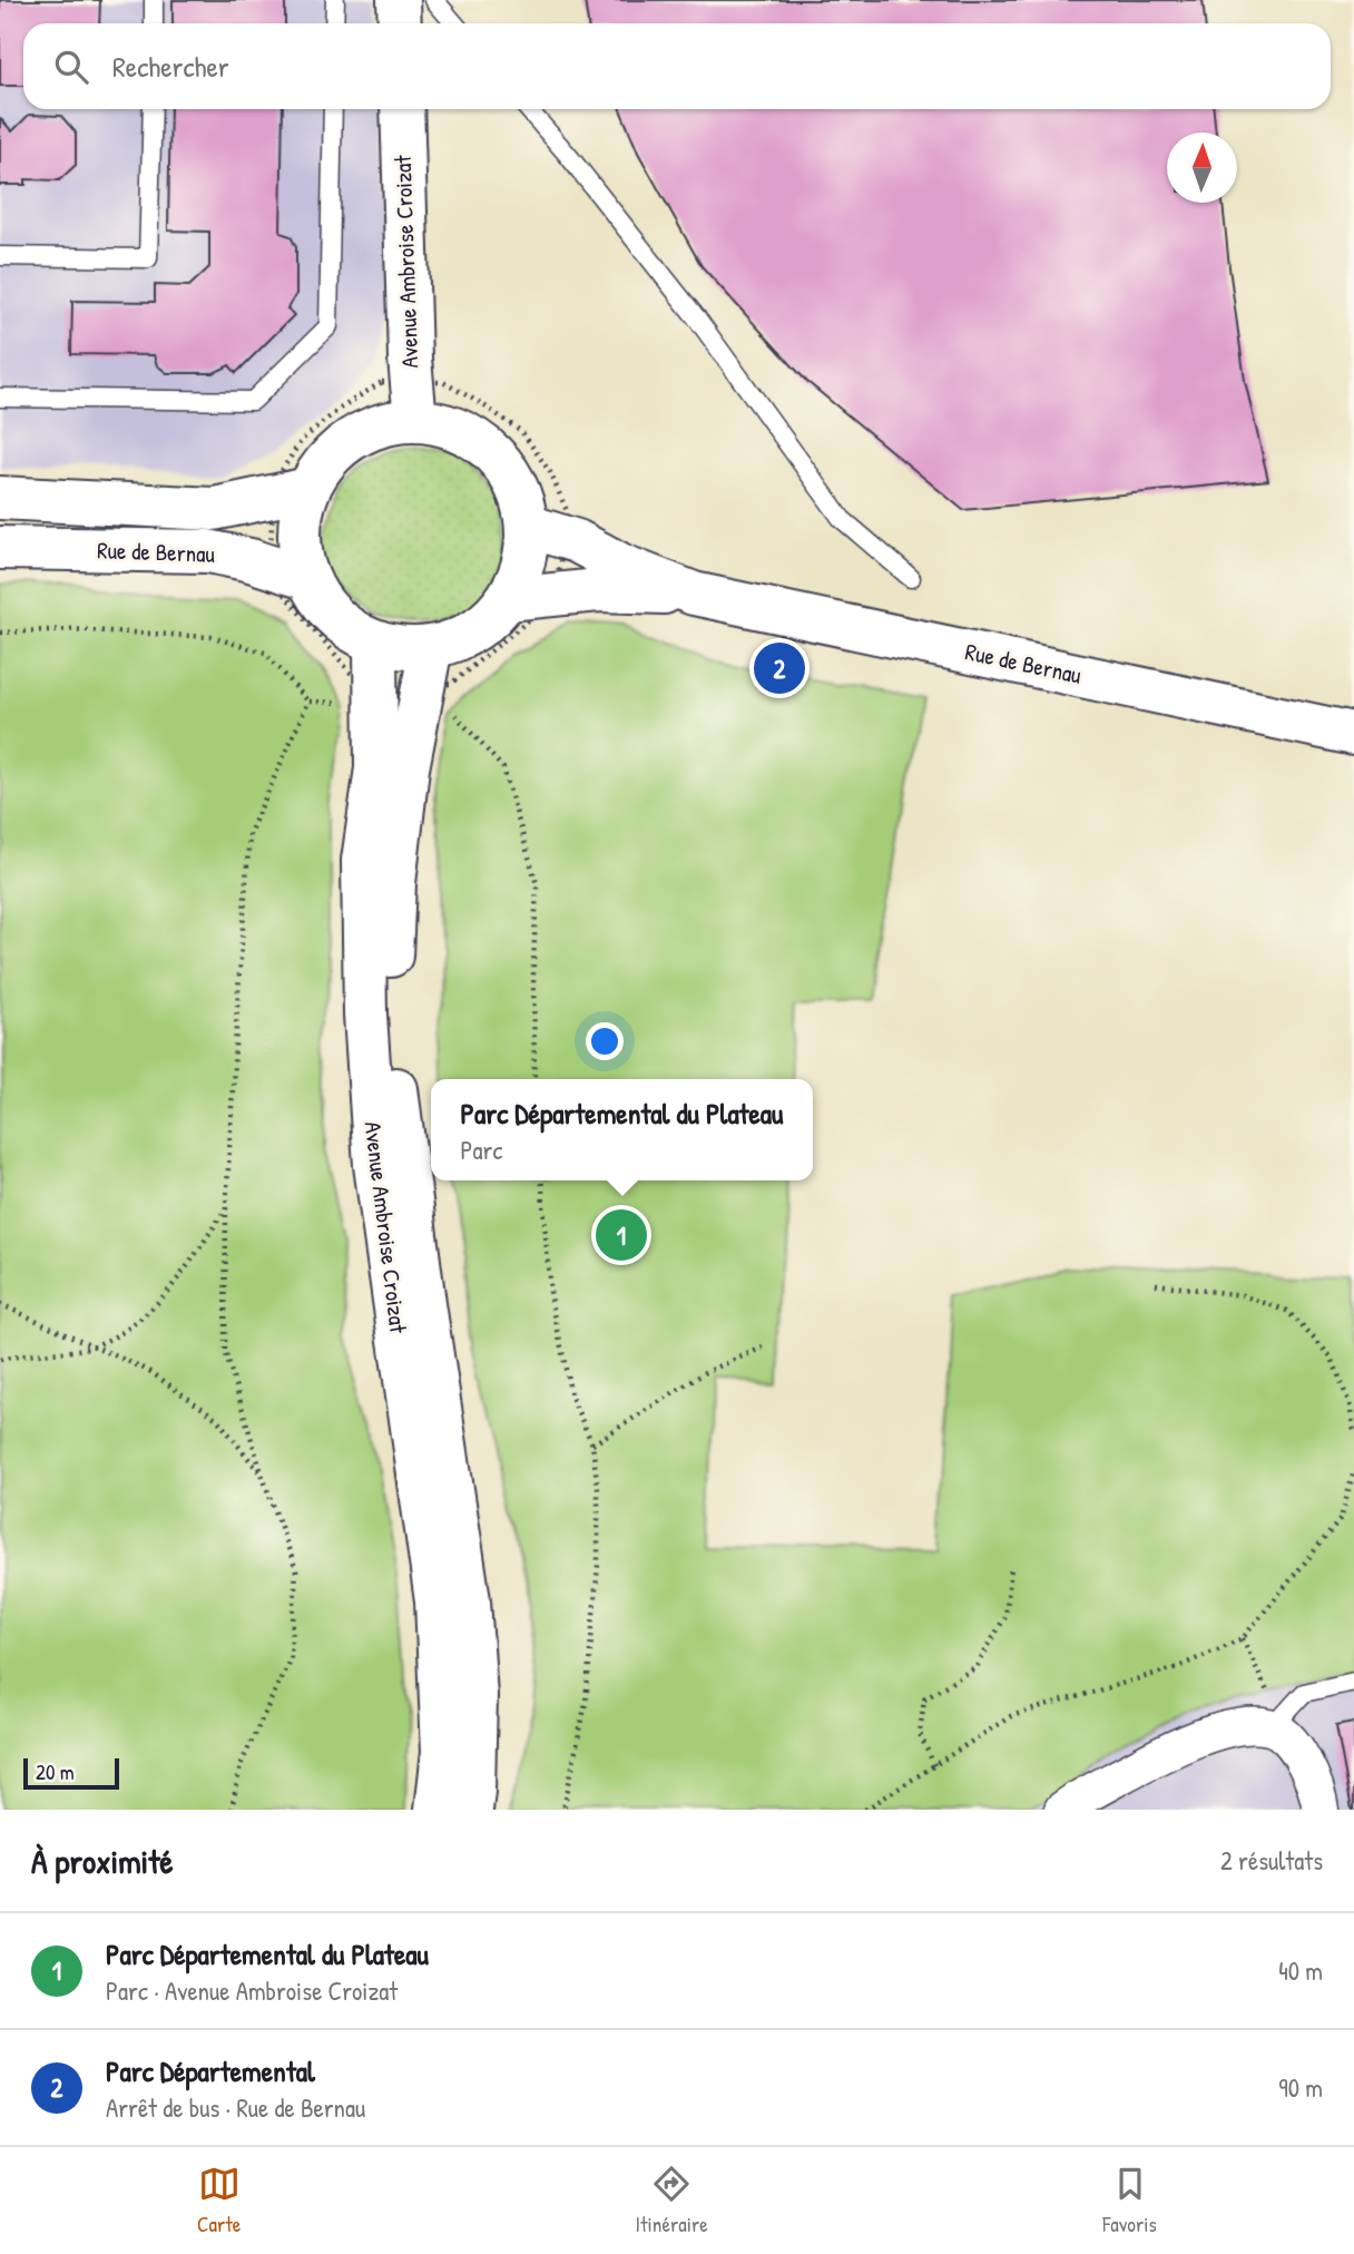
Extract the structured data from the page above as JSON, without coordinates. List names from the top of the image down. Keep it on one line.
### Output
{"streets":{"street":["Avenue Ambroise Croizat","Rue de Bernau"]},"scale_bar":"20 m","north":"top","page":{"search":"Rechercher","pins":["2","1"],"popup":["Parc Départemental du Plateau","Parc"],"scale":"20 m","heading":["À proximité","2 résultats"],"list":[{"mark":"1","name":"Parc Départemental du Plateau","note":"Parc · Avenue Ambroise Croizat","value":"40 m"},{"mark":"2","name":"Parc Départemental","note":"Arrêt de bus · Rue de Bernau","value":"90 m"}],"nav":["Carte","Itinéraire","Favoris"]}}
